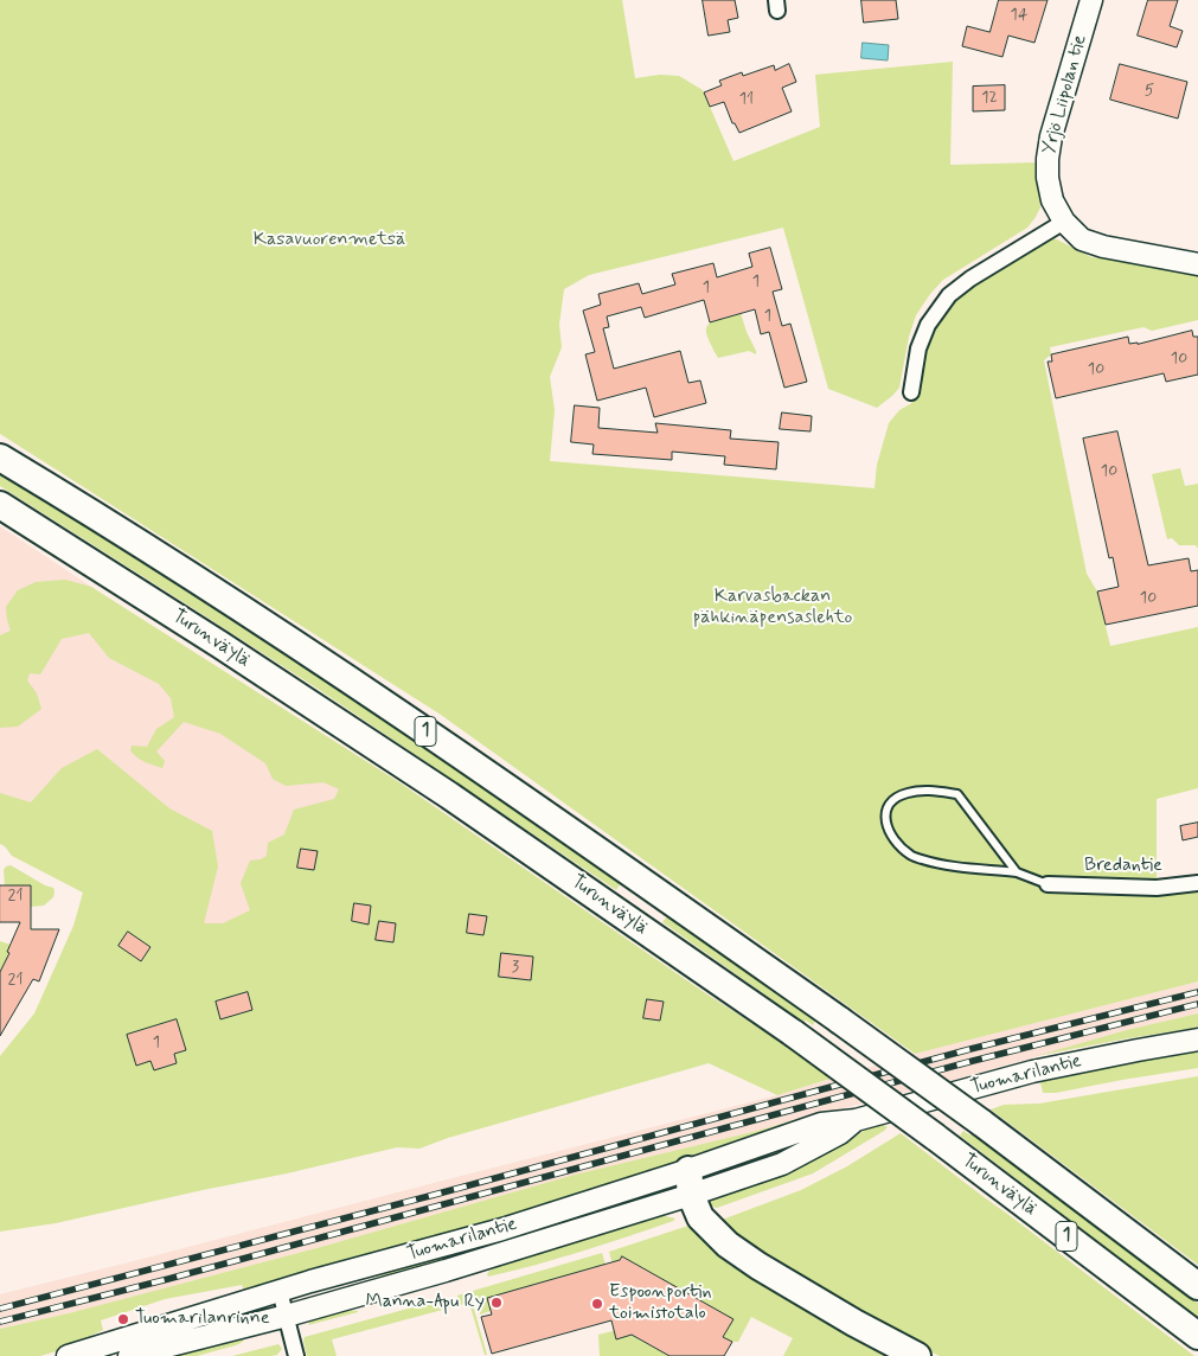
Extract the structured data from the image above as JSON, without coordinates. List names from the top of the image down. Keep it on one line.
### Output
{"streets":{"highway":["Turunväylä","1"],"main road":["Yrjö Liipolan tie","Tuomarilantie"],"street":["Bredantie"]},"parks":["Kasavuorenmetsä","Karvasbackan pähkinäpensaslehto"],"places":["Manna-Apu Ry","Espoonportin toimistotalo","Tuomarilanrinne"],"house_numbers":["14","5","12","11","1","1","1","10","10","10","10","21","3","21","1"]}
